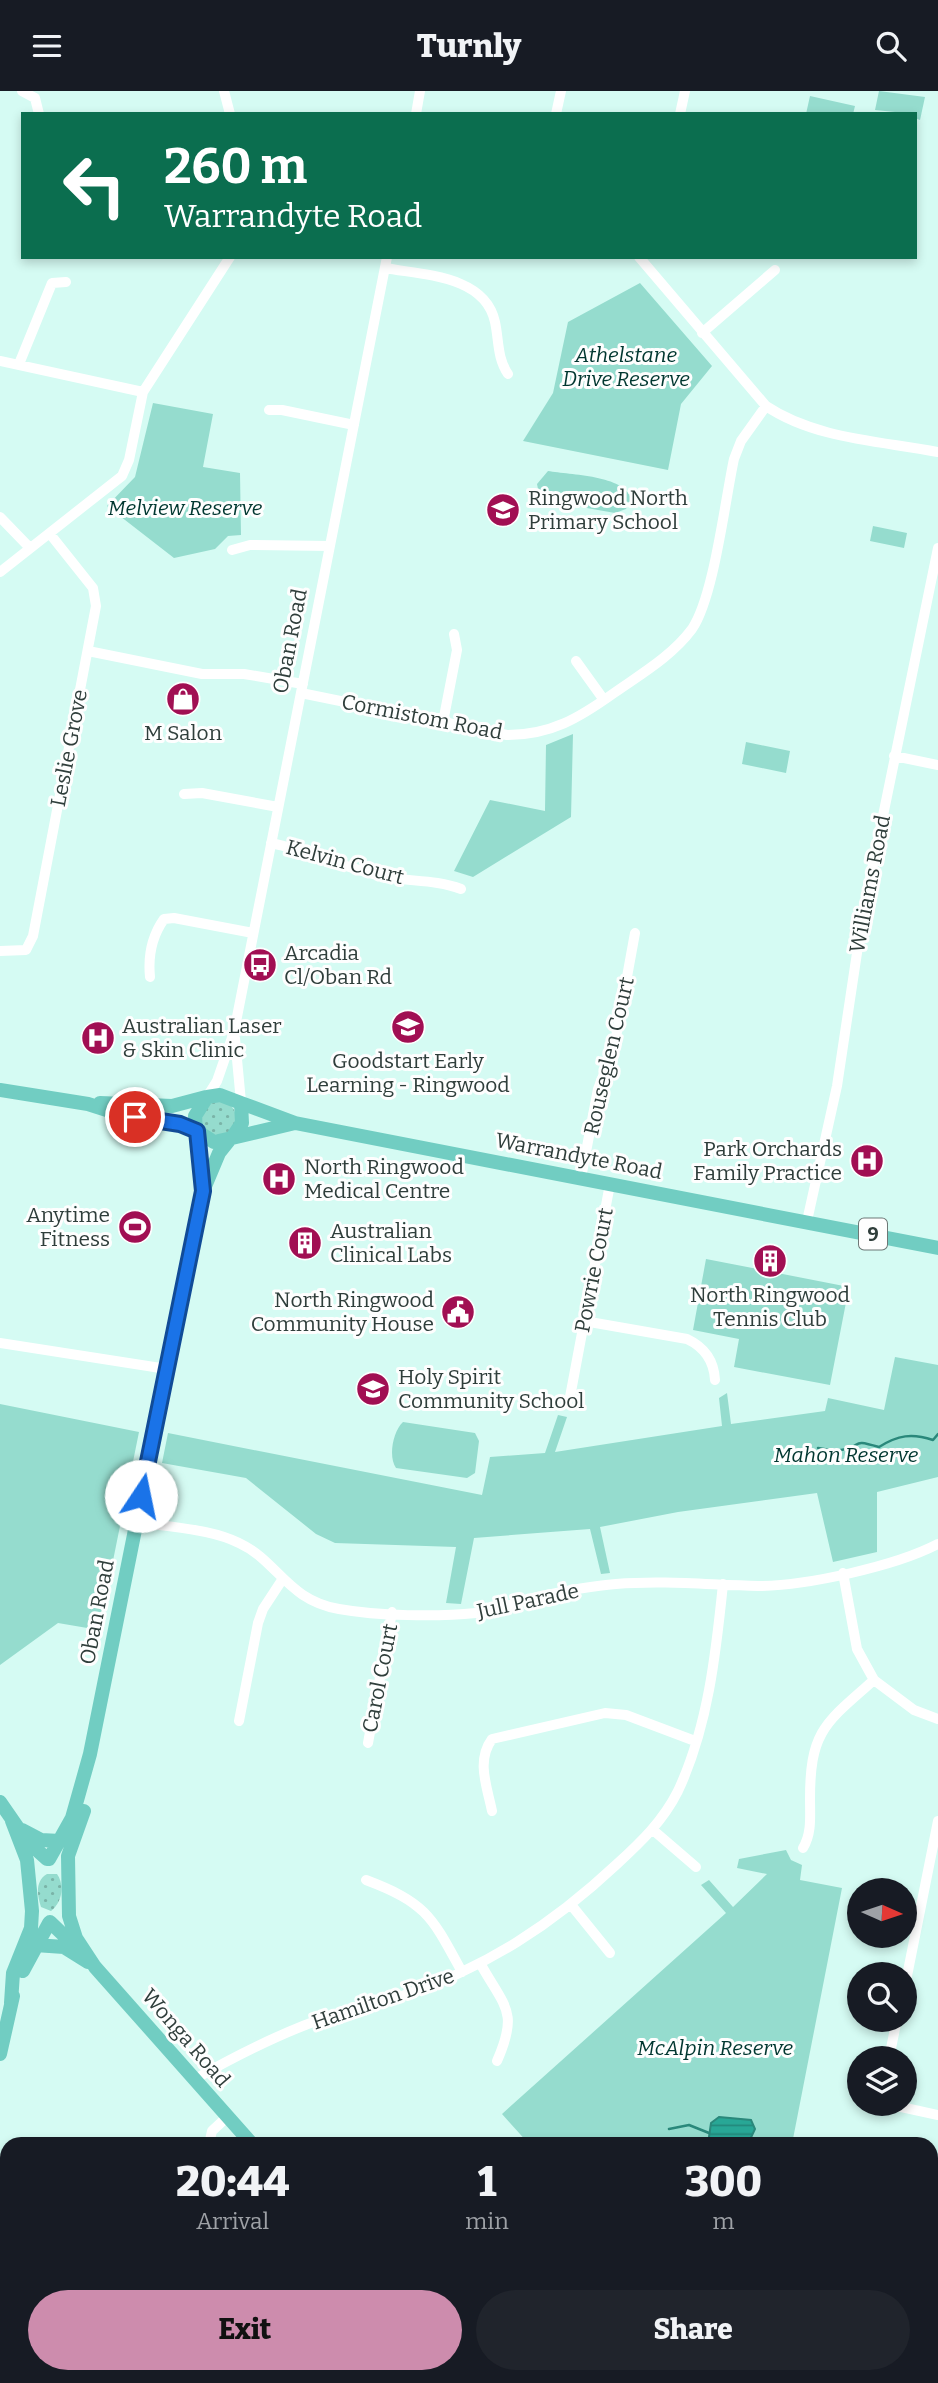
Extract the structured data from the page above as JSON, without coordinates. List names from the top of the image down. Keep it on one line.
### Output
{"streets":{"main road":["Oban Road","Warrandyte Road","9","Wonga Road"],"street":["Cormistom Road","Leslie Grove","Kelvin Court","Williams Road","Rouseglen Court","Powrie Court","Jull Parade","Carol Court","Hamilton Drive"]},"crossings":[["Oban Road","Cormistom Road"],["Oban Road","Kelvin Court"],["Oban Road","Warrandyte Road"],["Oban Road","9"],["Oban Road","Jull Parade"],["Cormistom Road","Leslie Grove"],["Williams Road","Warrandyte Road"],["Rouseglen Court","Warrandyte Road"],["Warrandyte Road","9"],["Warrandyte Road","Powrie Court"],["Jull Parade","Carol Court"],["Jull Parade","Hamilton Drive"],["Hamilton Drive","Wonga Road"]],"parks":["Athelstane Drive Reserve","Melview Reserve","Mahon Reserve","McAlpin Reserve"],"places":{"school or university":["Ringwood North Primary School","Goodstart Early Learning - Ringwood","Holy Spirit Community School"],"shop":["M Salon"],"bus stop":["Arcadia Cl/Oban Rd"],"hospital":["Australian Laser & Skin Clinic","Park Orchards Family Practice","North Ringwood Medical Centre"],"sports":["Anytime Fitness"],"building":["Australian Clinical Labs","North Ringwood Tennis Club"],"public building":["North Ringwood Community House"]},"north":"right","page":{"header":"Turnly","turn":["260 m","Warrandyte Road"],"eta":["20:44","Arrival","1","min","300","m"],"buttons":["Exit","Share"]}}
